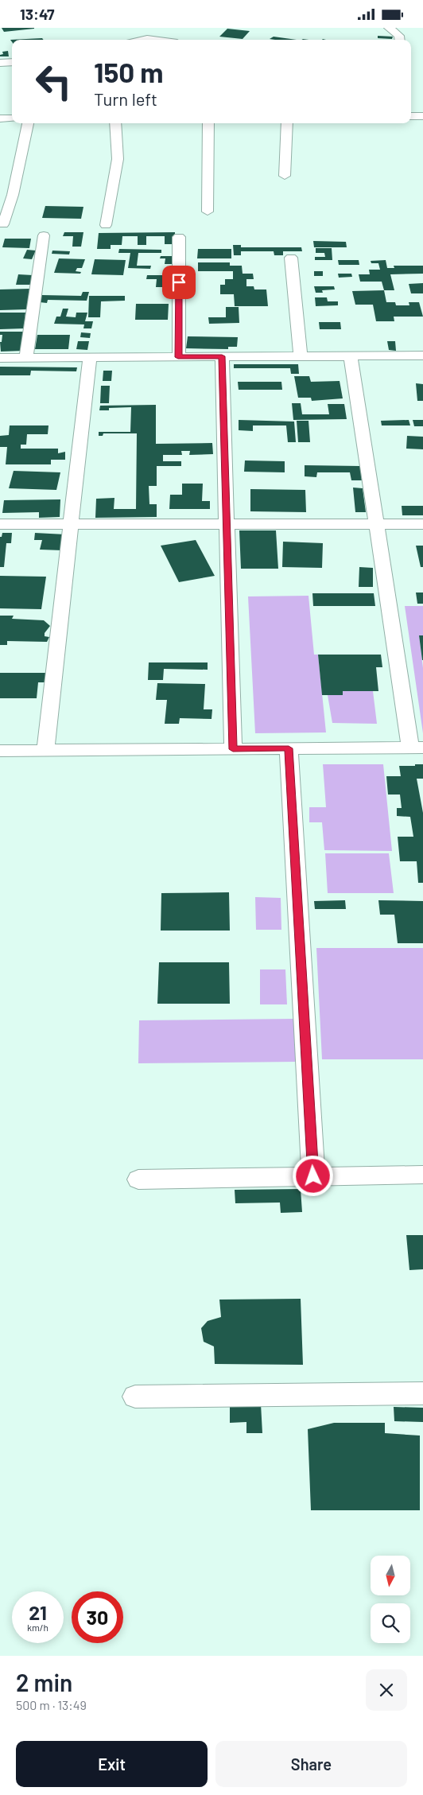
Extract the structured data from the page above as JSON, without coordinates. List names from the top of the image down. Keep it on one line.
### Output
{"north":"bottom","page":{"status":"13:47","turn":["150 m","Turn left"],"speed":"21 km/h","limit":"30","heading":["2 min","500 m · 13:49"],"buttons":["Exit","Share"]}}
